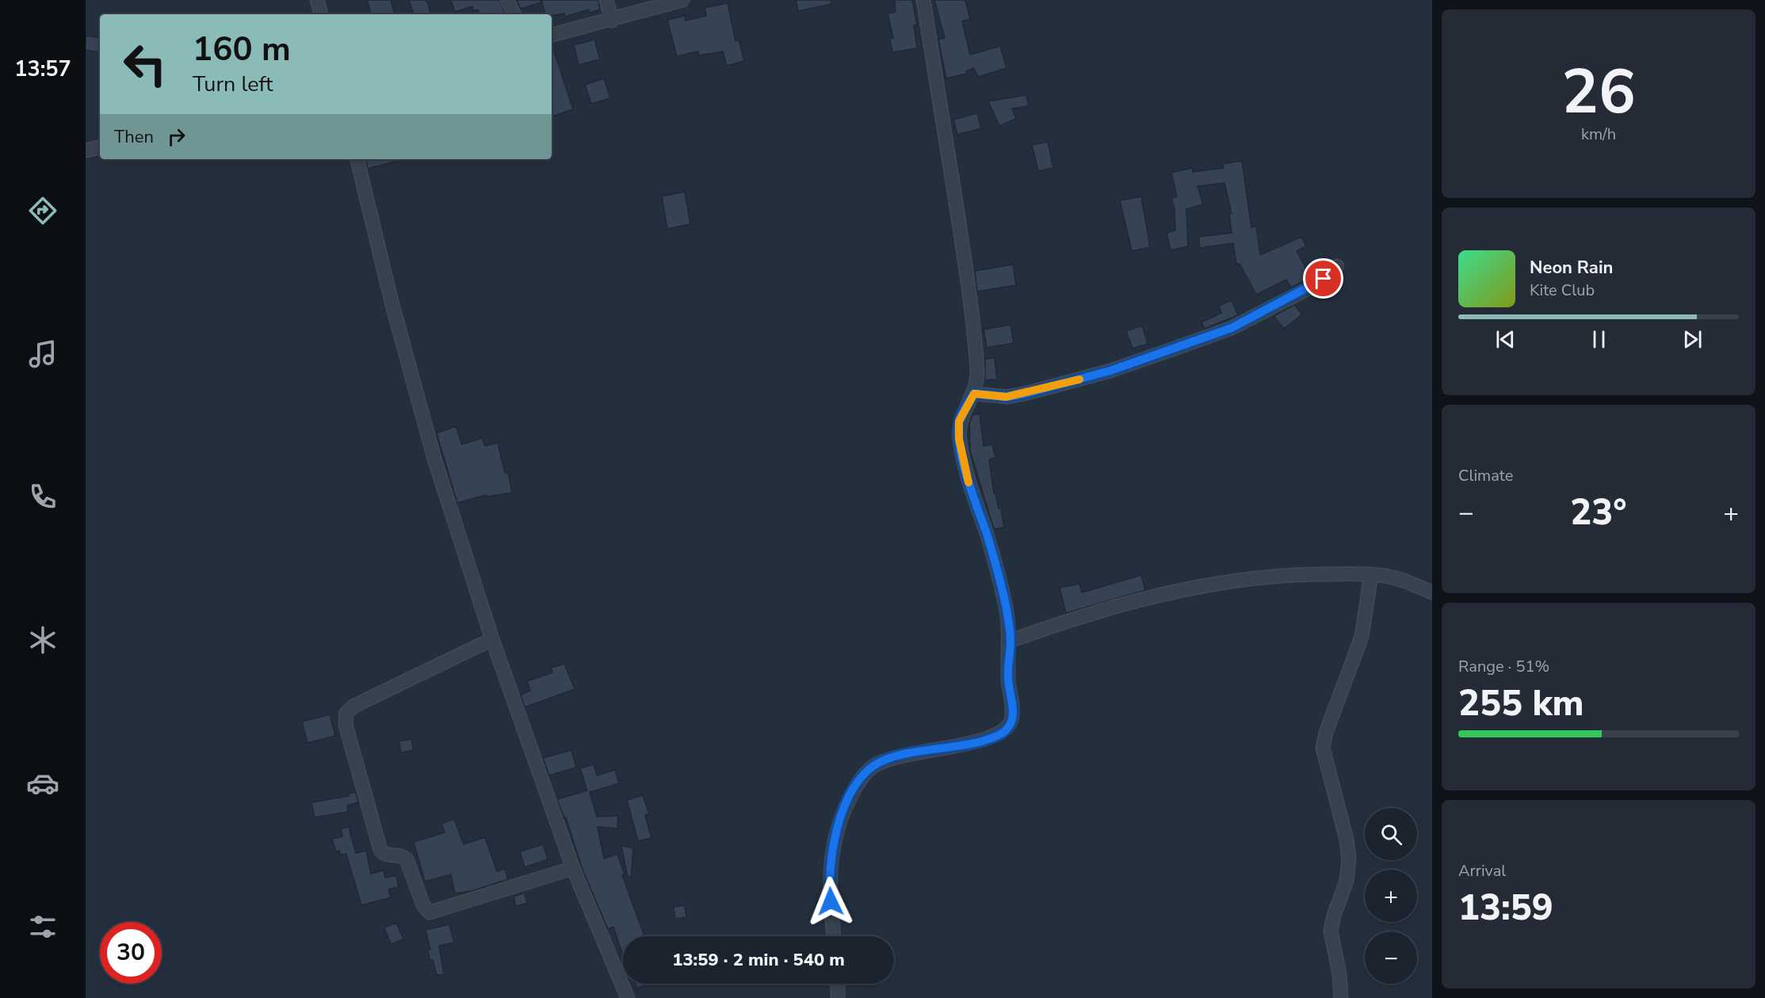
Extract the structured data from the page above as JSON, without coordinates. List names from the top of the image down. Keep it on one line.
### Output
{"page":{"tabs":"13:57","tile":[["26","km/h"],"Climate",["Range · 51%","255 km"],["Arrival","13:59"]],"turn":["160 m","Turn left"],"then":"Then","song":["Neon Rain","Kite Club"],"heat":["−","23°","+"],"map_buttons":["+","−"],"limit":"30","trip":"13:59 · 2 min · 540 m"}}
